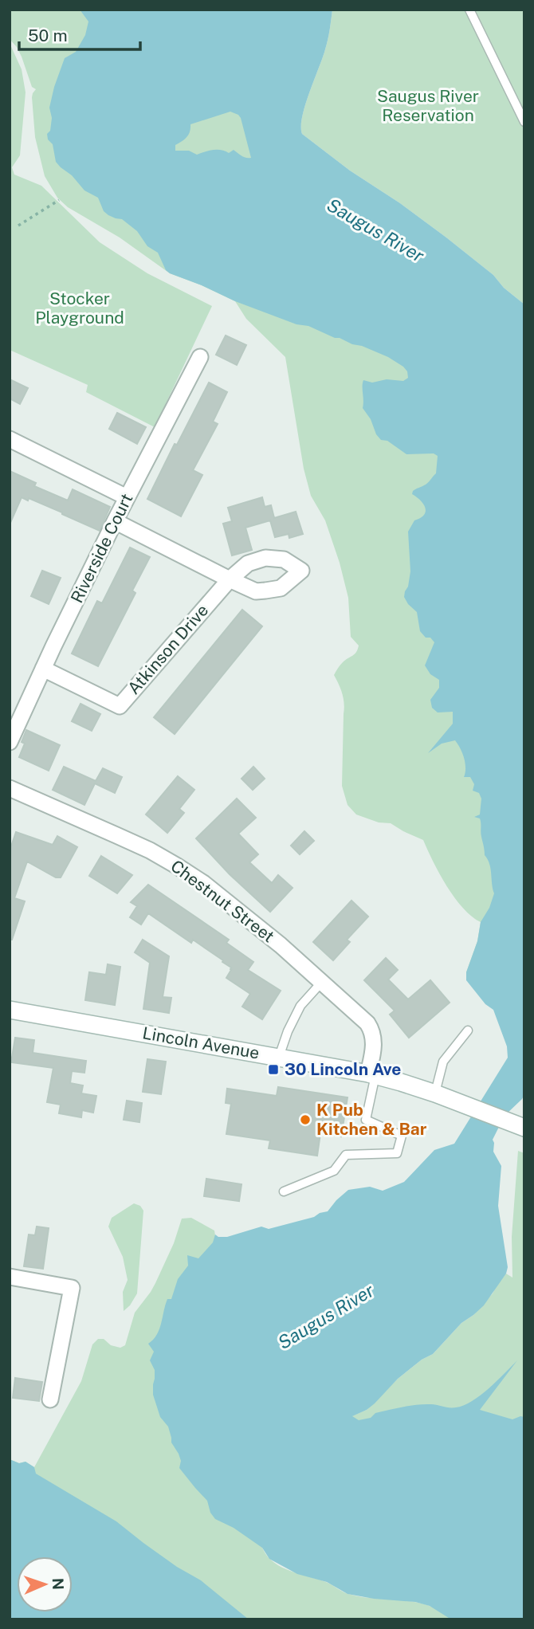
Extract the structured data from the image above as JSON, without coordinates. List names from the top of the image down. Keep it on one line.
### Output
{"streets":{"main road":["Lincoln Avenue"],"street":["Riverside Court","Atkinson Drive","Chestnut Street"]},"crossings":[["Riverside Court","Atkinson Drive"],["Chestnut Street","Lincoln Avenue"]],"water":["Saugus River"],"parks":["Saugus River Reservation","Stocker Playground"],"places":{"transit":["30 Lincoln Ave"],"other":["K Pub Kitchen & Bar"]},"scale_bar":"50 m","north":"right"}
